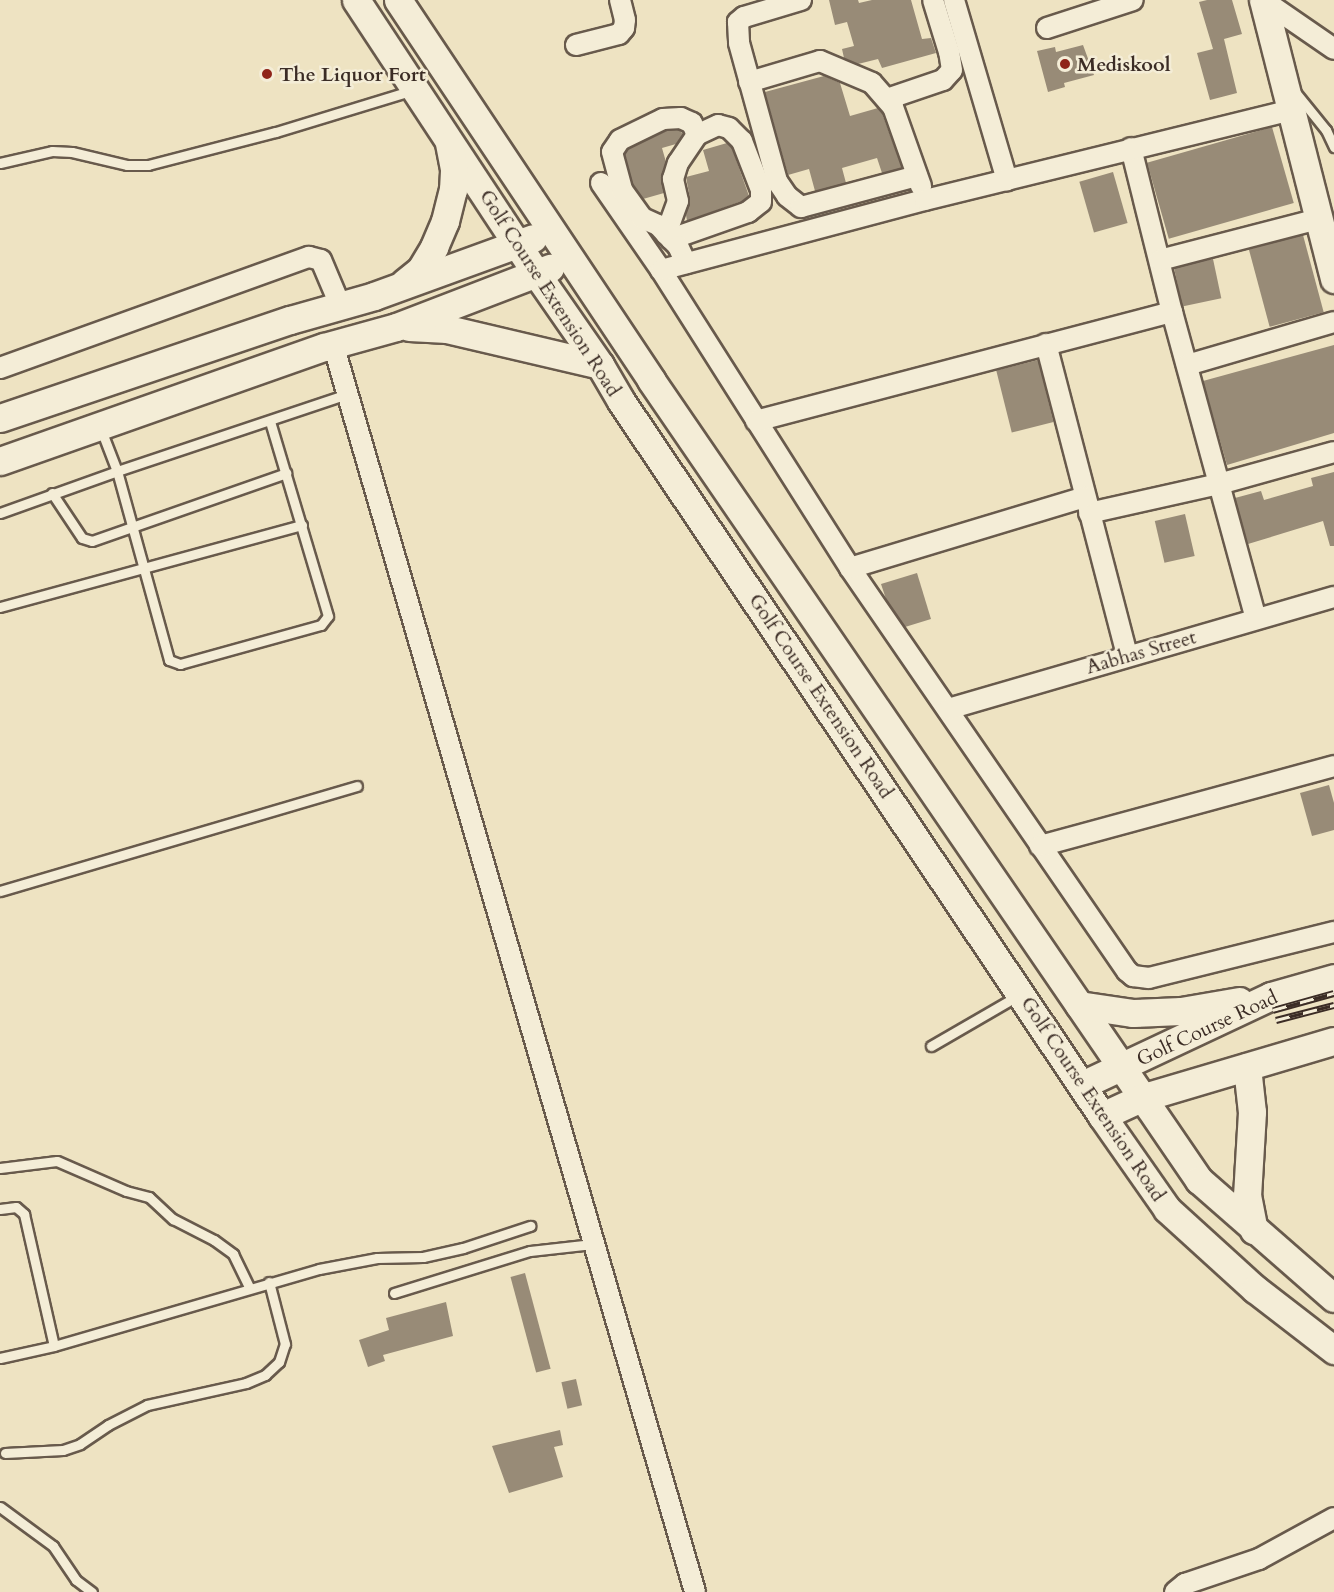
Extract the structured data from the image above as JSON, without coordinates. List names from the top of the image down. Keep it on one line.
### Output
{"streets":{"main road":["Golf Course Extension Road","Golf Course Road"],"street":["Aabhas Street"]},"crossings":[["Golf Course Extension Road","Golf Course Road"]],"places":["Mediskool","The Liquor Fort"]}
